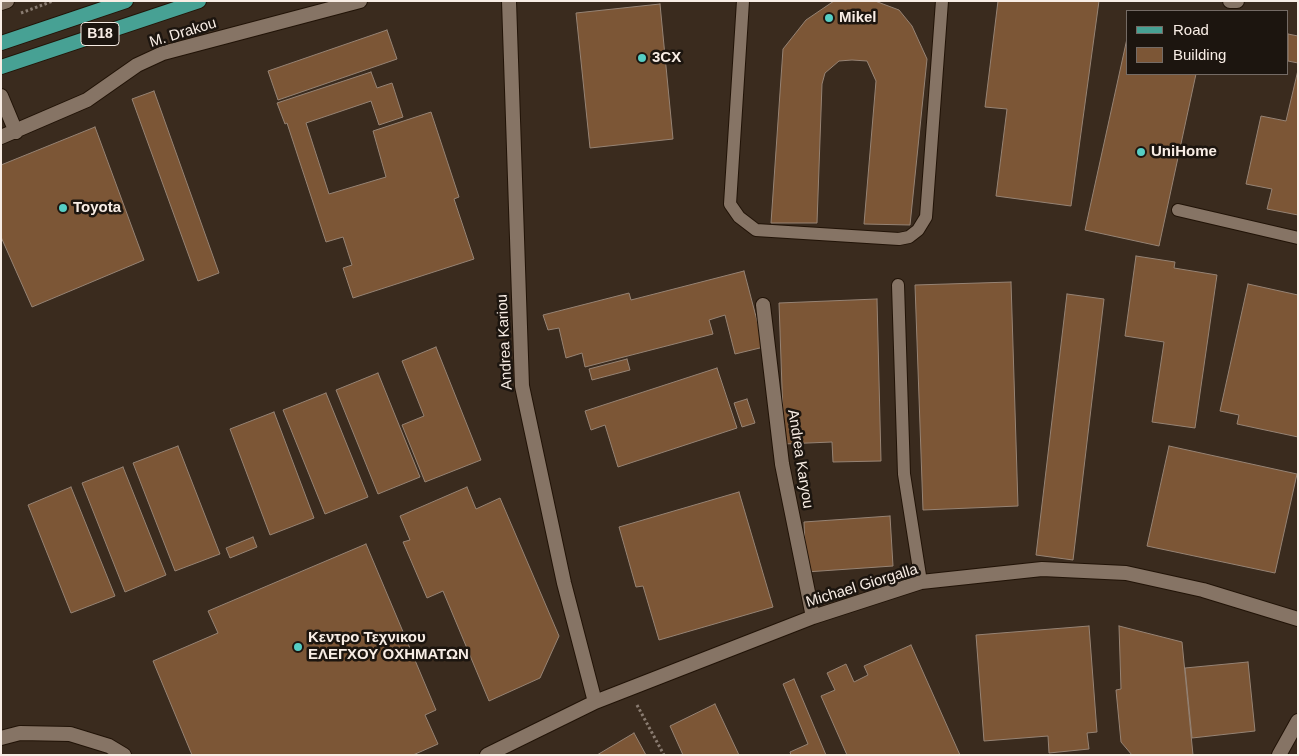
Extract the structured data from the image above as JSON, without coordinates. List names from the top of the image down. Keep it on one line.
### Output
{"streets":{"main road":["B18"],"street":["M. Drakou","Andrea Kariou","Andrea Karyou","Michael Giorgalla"]},"crossings":[["Andrea Kariou","Michael Giorgalla"],["Andrea Karyou","Michael Giorgalla"]],"places":["Mikel","3CX","UniHome","Toyota","Κεντρο Τεχνικου ΕΛΕΓΧΟΥ ΟΧΗΜΑΤΩΝ"],"legend":["Road","Building"]}
